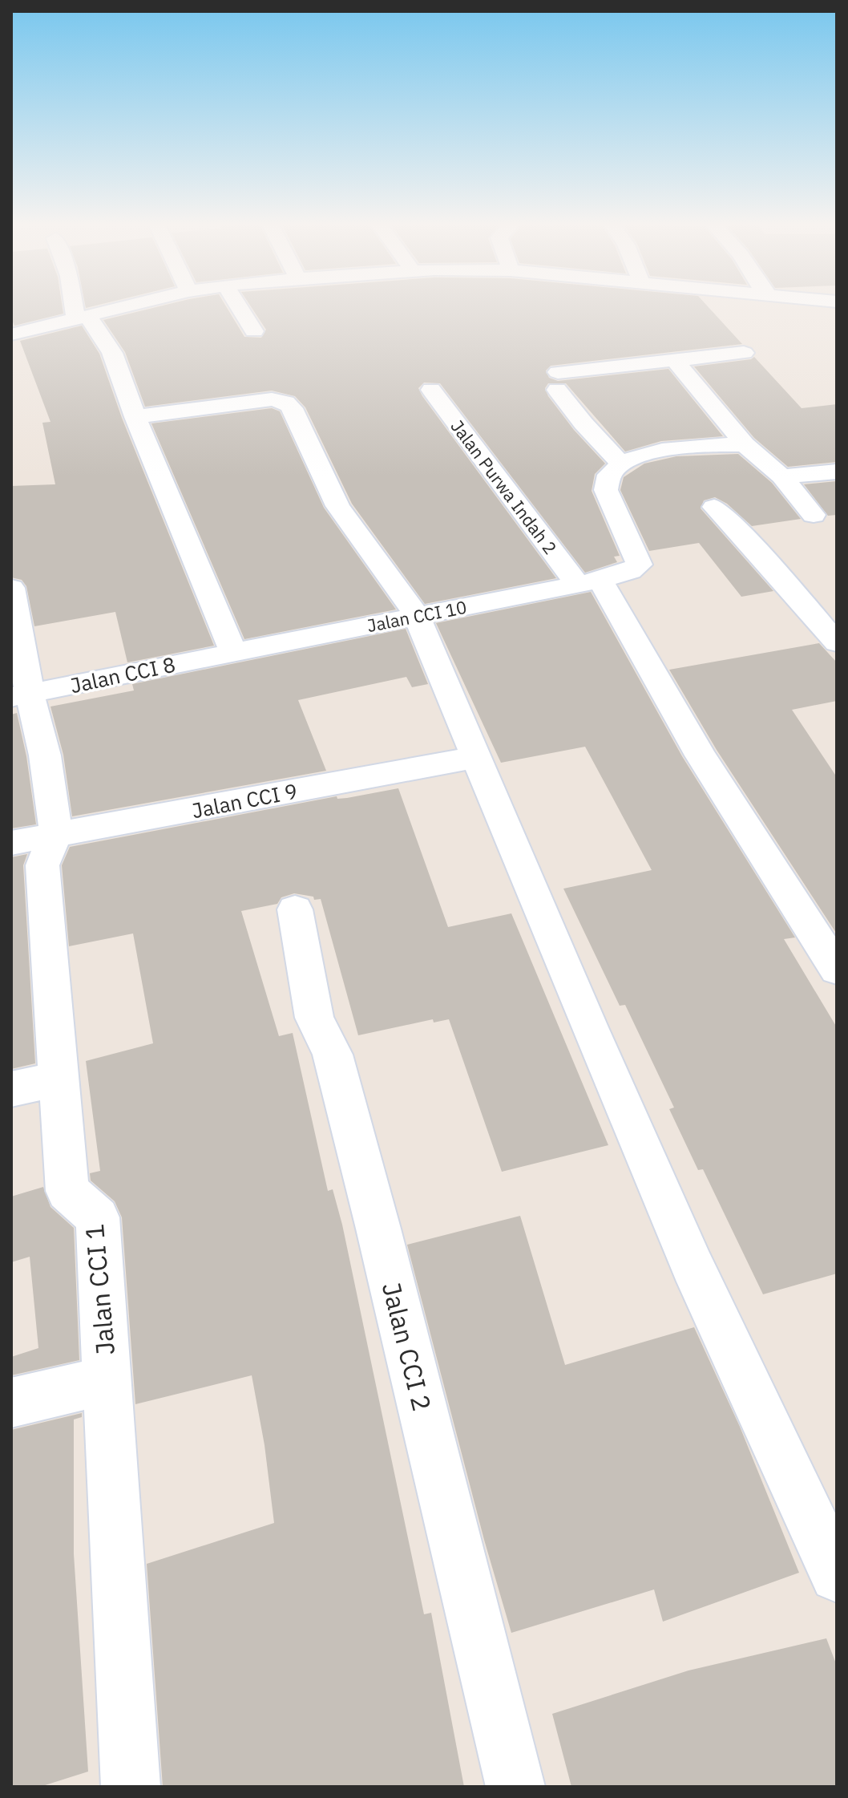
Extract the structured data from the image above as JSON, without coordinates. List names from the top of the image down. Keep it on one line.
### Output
{"streets":{"street":["Jalan Purwa Indah 2","Jalan CCI 10","Jalan CCI 8","Jalan CCI 9","Jalan CCI 1","Jalan CCI 2"]},"crossings":[["Jalan Purwa Indah 2","Jalan CCI 10"],["Jalan CCI 10","Jalan CCI 8"],["Jalan CCI 9","Jalan CCI 1"]]}
